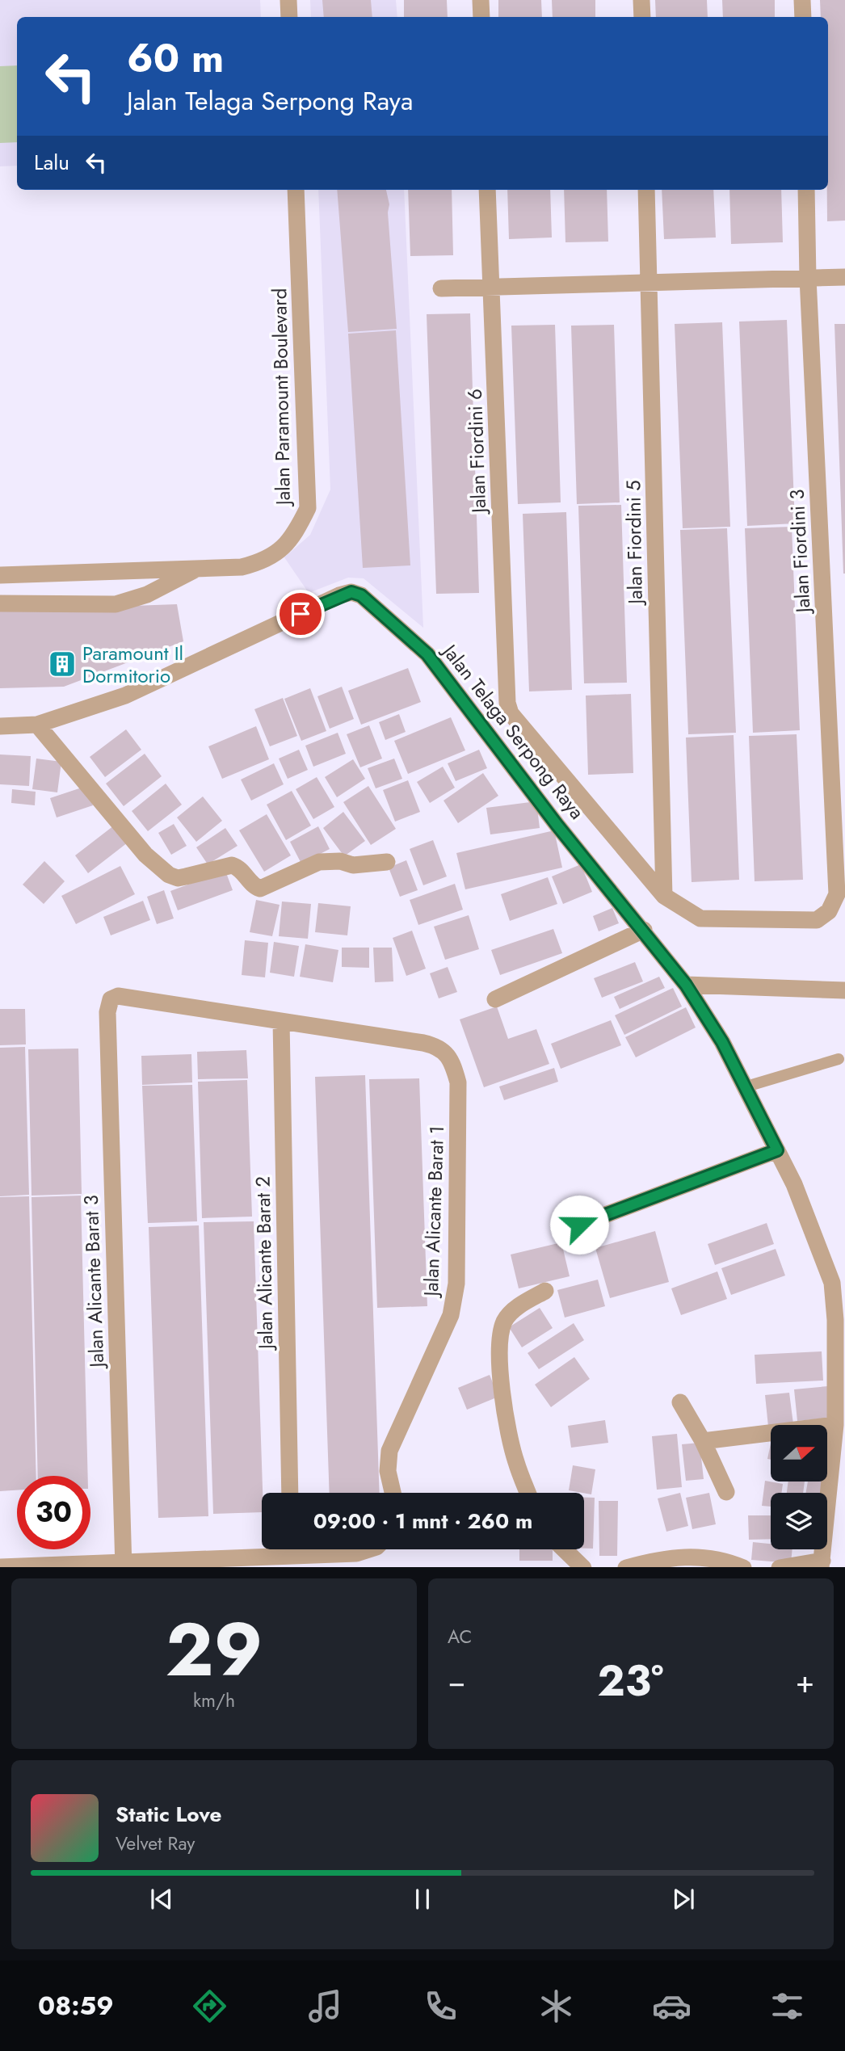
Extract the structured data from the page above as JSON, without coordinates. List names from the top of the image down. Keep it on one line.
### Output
{"streets":{"street":["Jalan Paramount Boulevard","Jalan Fiordini 6","Jalan Fiordini 5","Jalan Fiordini 3","Jalan Telaga Serpong Raya","Jalan Alicante Barat 1","Jalan Alicante Barat 2","Jalan Alicante Barat 3"]},"crossings":[["Jalan Fiordini 6","Jalan Fiordini 5"],["Jalan Fiordini 6","Jalan Fiordini 3"],["Jalan Fiordini 5","Jalan Fiordini 3"],["Jalan Alicante Barat 1","Jalan Alicante Barat 2"],["Jalan Alicante Barat 1","Jalan Alicante Barat 3"],["Jalan Alicante Barat 2","Jalan Alicante Barat 3"]],"places":{"building":["Paramount Il Dormitorio"]},"north":"right","page":{"turn":["60 m","Jalan Telaga Serpong Raya"],"then":"Lalu","limit":"30","trip":"09:00 · 1 mnt · 260 m","tile":[["29","km/h"],"AC"],"heat":["−","23°","+"],"song":["Static Love","Velvet Ray"],"tabs":"08:59"}}
